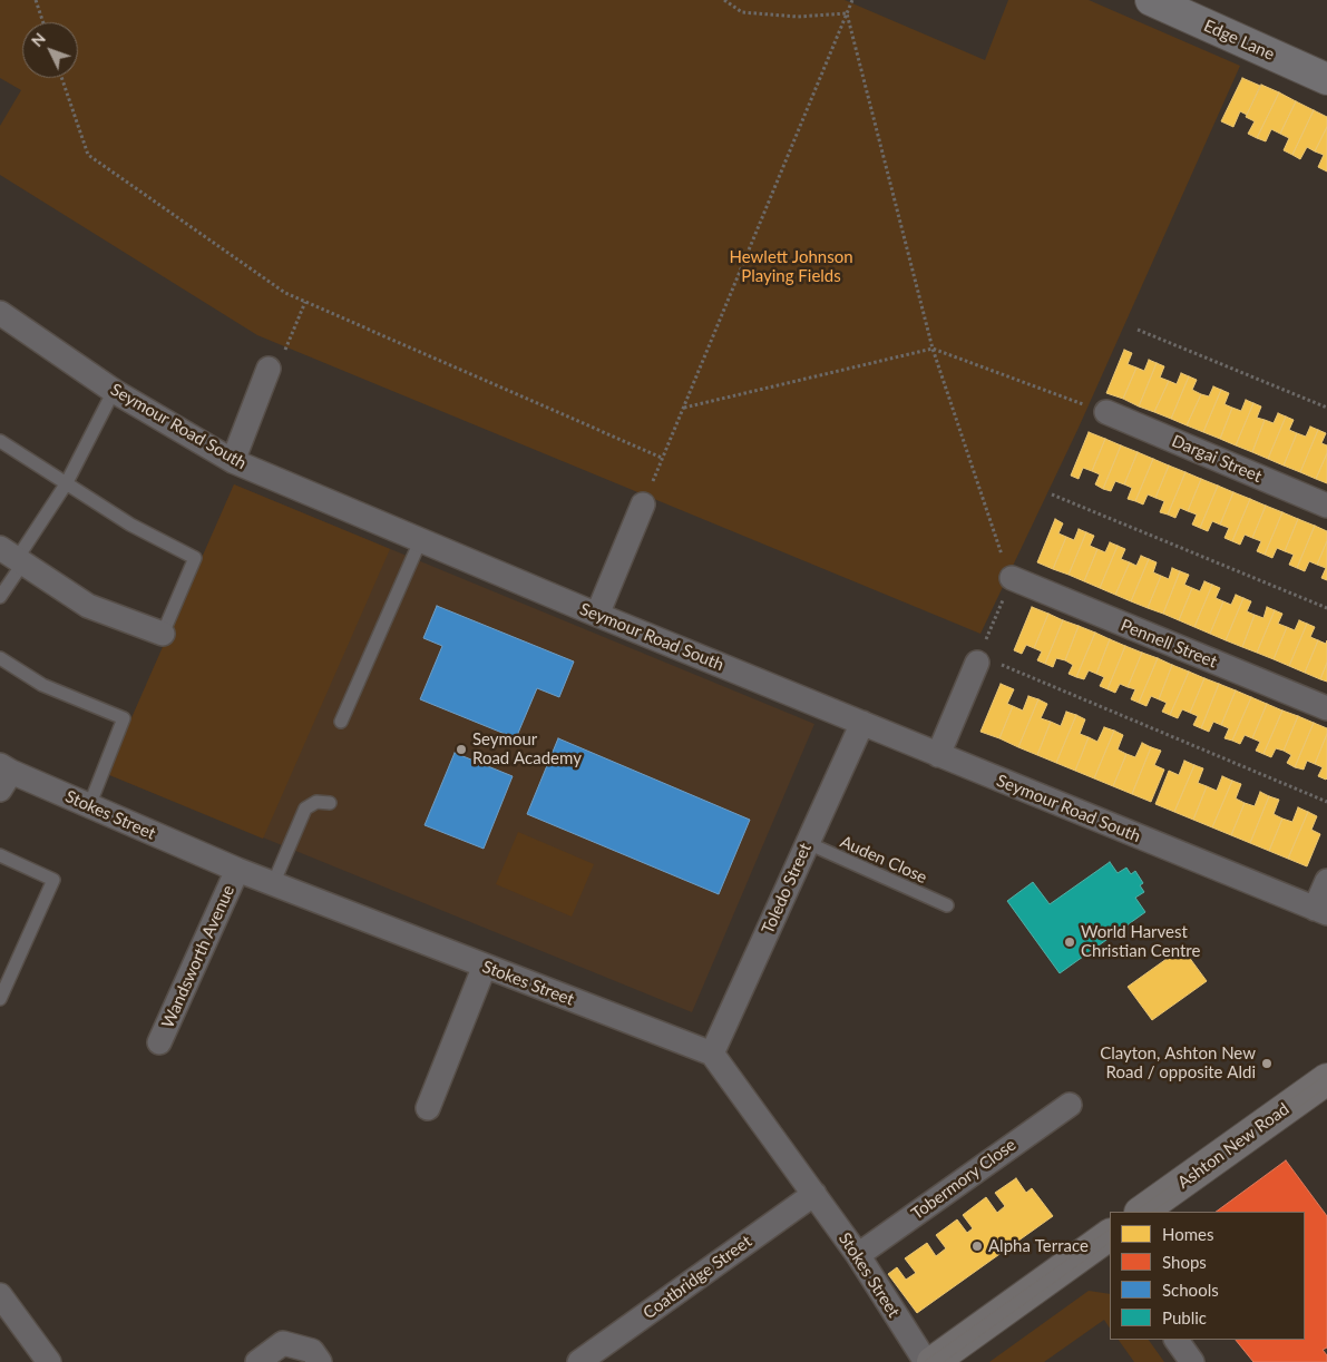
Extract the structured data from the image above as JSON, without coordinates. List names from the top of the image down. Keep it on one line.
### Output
{"streets":{"main road":["Ashton New Road"],"street":["Edge Lane","Seymour Road South","Dargai Street","Pennell Street","Stokes Street","Toledo Street","Wandsworth Avenue","Tobermory Close","Coatbridge Street"],"lane":["Auden Close"]},"crossings":[["Seymour Road South","Toledo Street"],["Stokes Street","Toledo Street"],["Stokes Street","Wandsworth Avenue"],["Stokes Street","Tobermory Close"],["Stokes Street","Coatbridge Street"],["Auden Close","Toledo Street"]],"parks":["Hewlett Johnson Playing Fields"],"places":["Seymour Road Academy","World Harvest Christian Centre","Clayton, Ashton New Road / opposite Aldi","Alpha Terrace"],"legend":["Homes","Shops","Schools","Public"],"north":"top left"}
